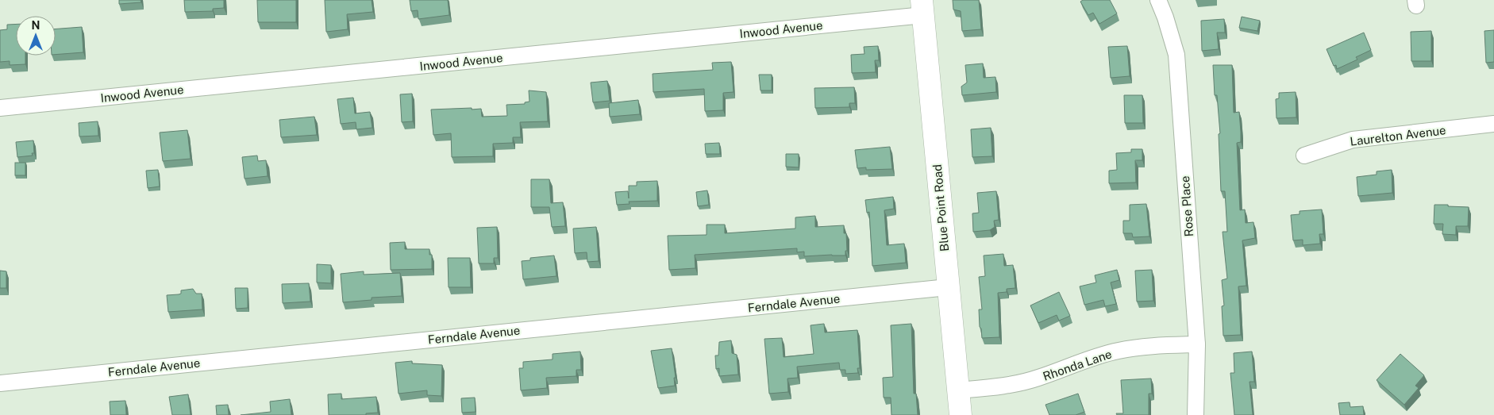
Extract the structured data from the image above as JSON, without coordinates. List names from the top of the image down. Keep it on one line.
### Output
{"streets":{"street":["Inwood Avenue","Laurelton Avenue","Rose Place","Blue Point Road","Ferndale Avenue","Rhonda Lane"]},"crossings":[["Inwood Avenue","Blue Point Road"],["Rose Place","Rhonda Lane"],["Blue Point Road","Ferndale Avenue"],["Blue Point Road","Rhonda Lane"]],"north":"top"}
